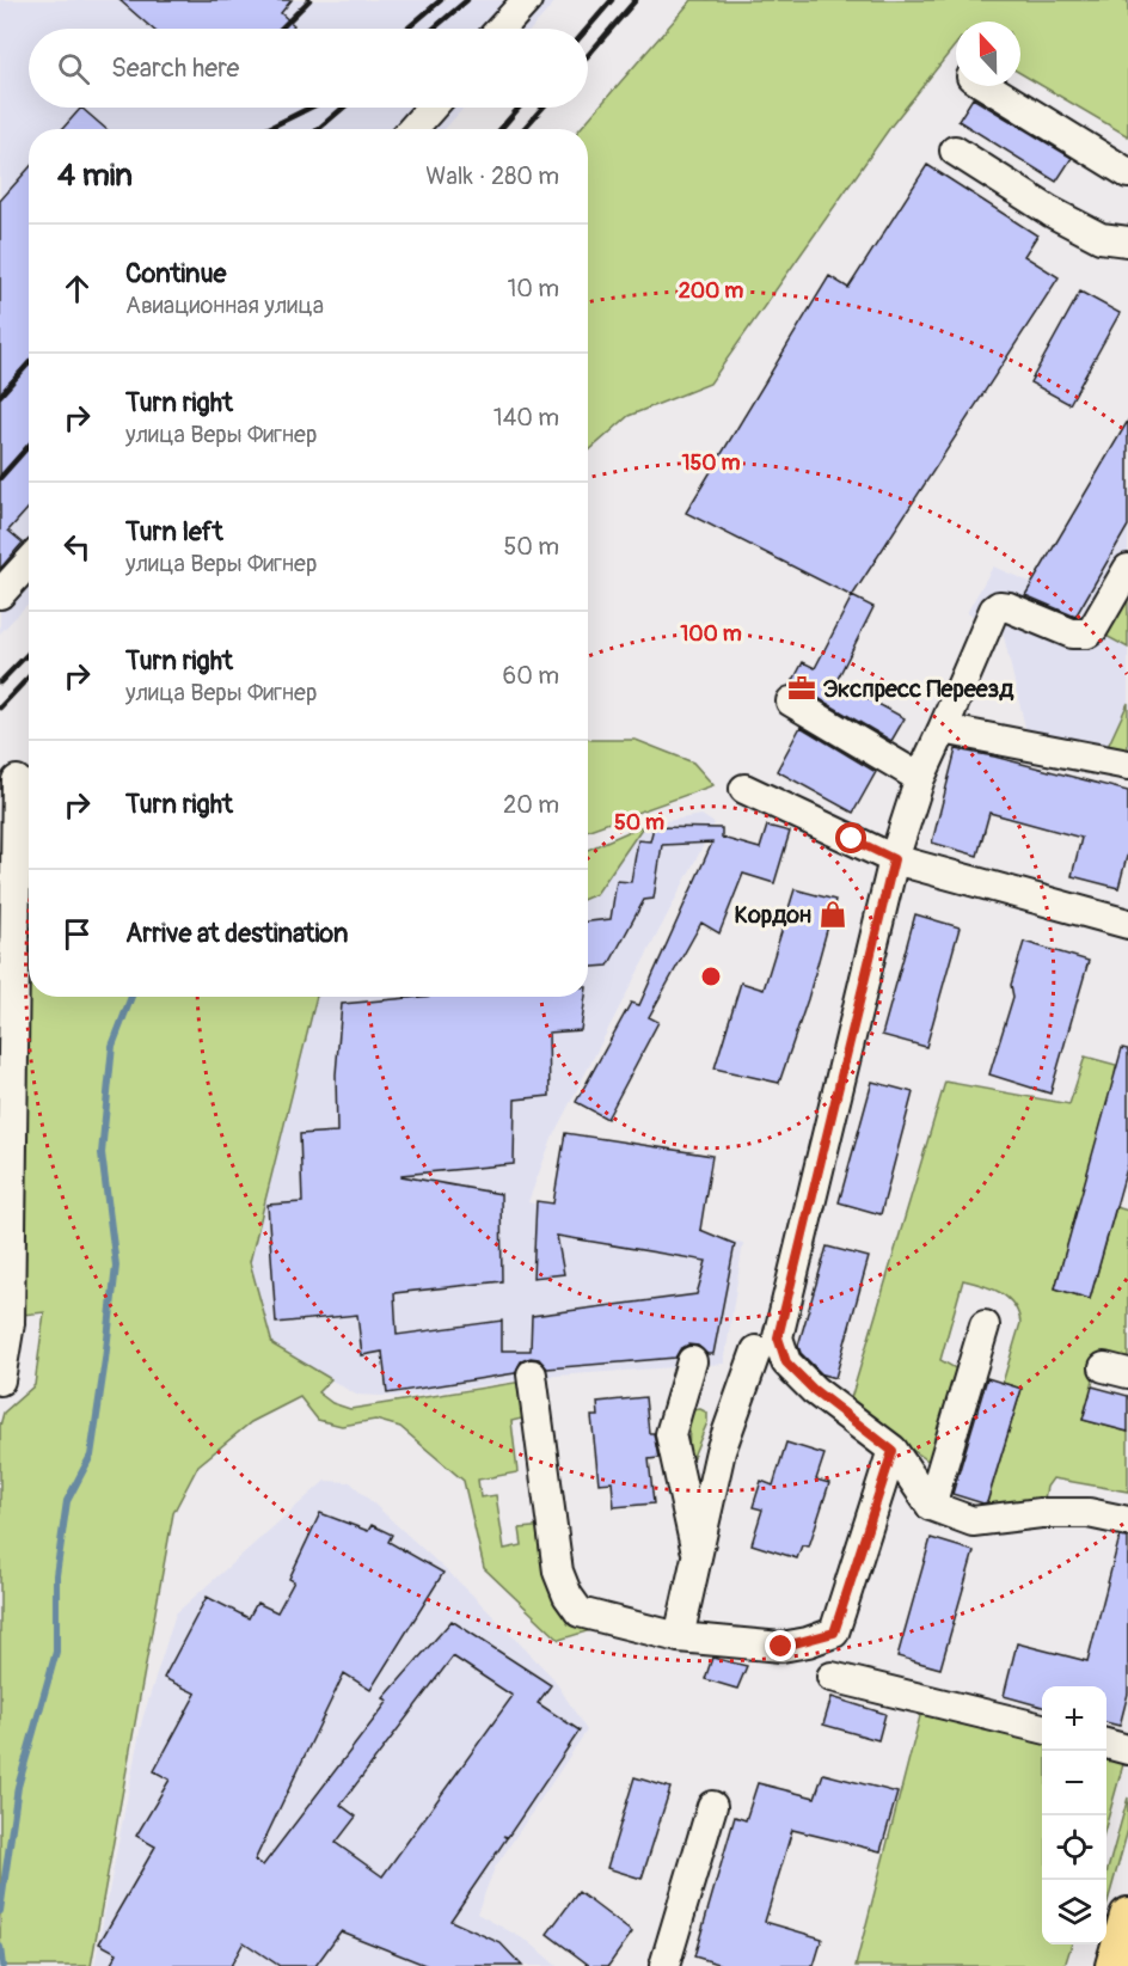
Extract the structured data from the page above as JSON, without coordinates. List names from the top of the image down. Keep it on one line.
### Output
{"places":{"office":["Экспресс Переезд"],"shop":["Кордон"]},"north":"top","page":{"search":"Search here","heading":["4 min","Walk · 280 m"],"list":[["Continue","Авиационная улица","10 m"],["Turn right","улица Веры Фигнер","140 m"],["Turn left","улица Веры Фигнер","50 m"],["Turn right","улица Веры Фигнер","60 m"],["Turn right","20 m"],"Arrive at destination"],"map_buttons":["+","−"]},"rings":["200 m","150 m","100 m","50 m"]}
